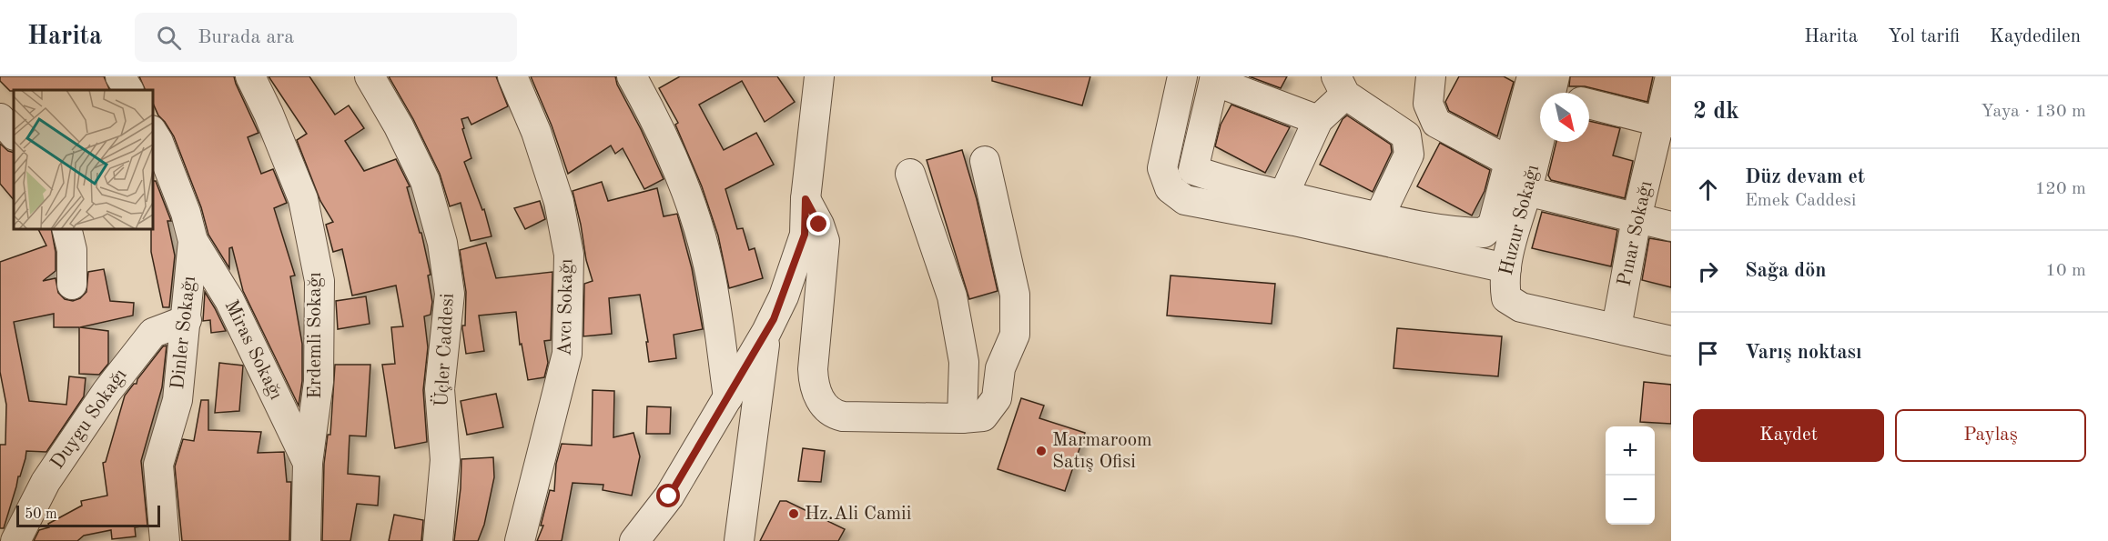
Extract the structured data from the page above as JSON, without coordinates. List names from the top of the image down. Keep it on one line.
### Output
{"streets":{"street":["Huzur Sokağı","Pınar Sokağı","Avcı Sokağı","Dinler Sokağı","Erdemli Sokağı","Miras Sokağı","Üçler Caddesi","Duygu Sokağı"]},"crossings":[["Huzur Sokağı","Pınar Sokağı"],["Dinler Sokağı","Miras Sokağı"],["Dinler Sokağı","Duygu Sokağı"],["Erdemli Sokağı","Miras Sokağı"]],"places":["Marmaroom Satış Ofisi","Hz.Ali Camii"],"scale_bar":"50 m","north":"bottom right","page":{"header":"Harita","search":"Burada ara","nav":["Harita","Yol tarifi","Kaydedilen"],"heading":["2 dk","Yaya · 130 m"],"list":[["Düz devam et","Emek Caddesi","120 m"],["Sağa dön","10 m"],"Varış noktası"],"buttons":["Kaydet","Paylaş"],"map_buttons":["+","−"],"scale":"50 m"}}
